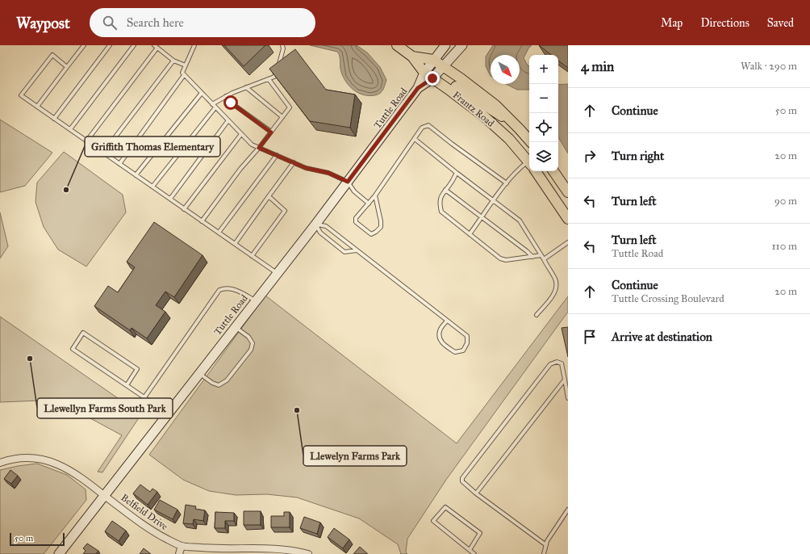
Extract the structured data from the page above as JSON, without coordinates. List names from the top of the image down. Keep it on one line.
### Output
{"streets":{"main road":["Tuttle Road","Frantz Road"],"street":["Belfield Drive"]},"crossings":[["Tuttle Road","Belfield Drive"]],"places":["Griffith Thomas Elementary","Llewellyn Farms South Park","Llewelyn Farms Park"],"scale_bar":"50 m","north":"bottom right","page":{"header":"Waypost","search":"Search here","nav":["Map","Directions","Saved"],"heading":["4 min","Walk · 290 m"],"map_buttons":["+","−"],"list":[["Continue","50 m"],["Turn right","20 m"],["Turn left","90 m"],["Turn left","Tuttle Road","110 m"],["Continue","Tuttle Crossing Boulevard","20 m"],"Arrive at destination"],"scale":"50 m"}}
